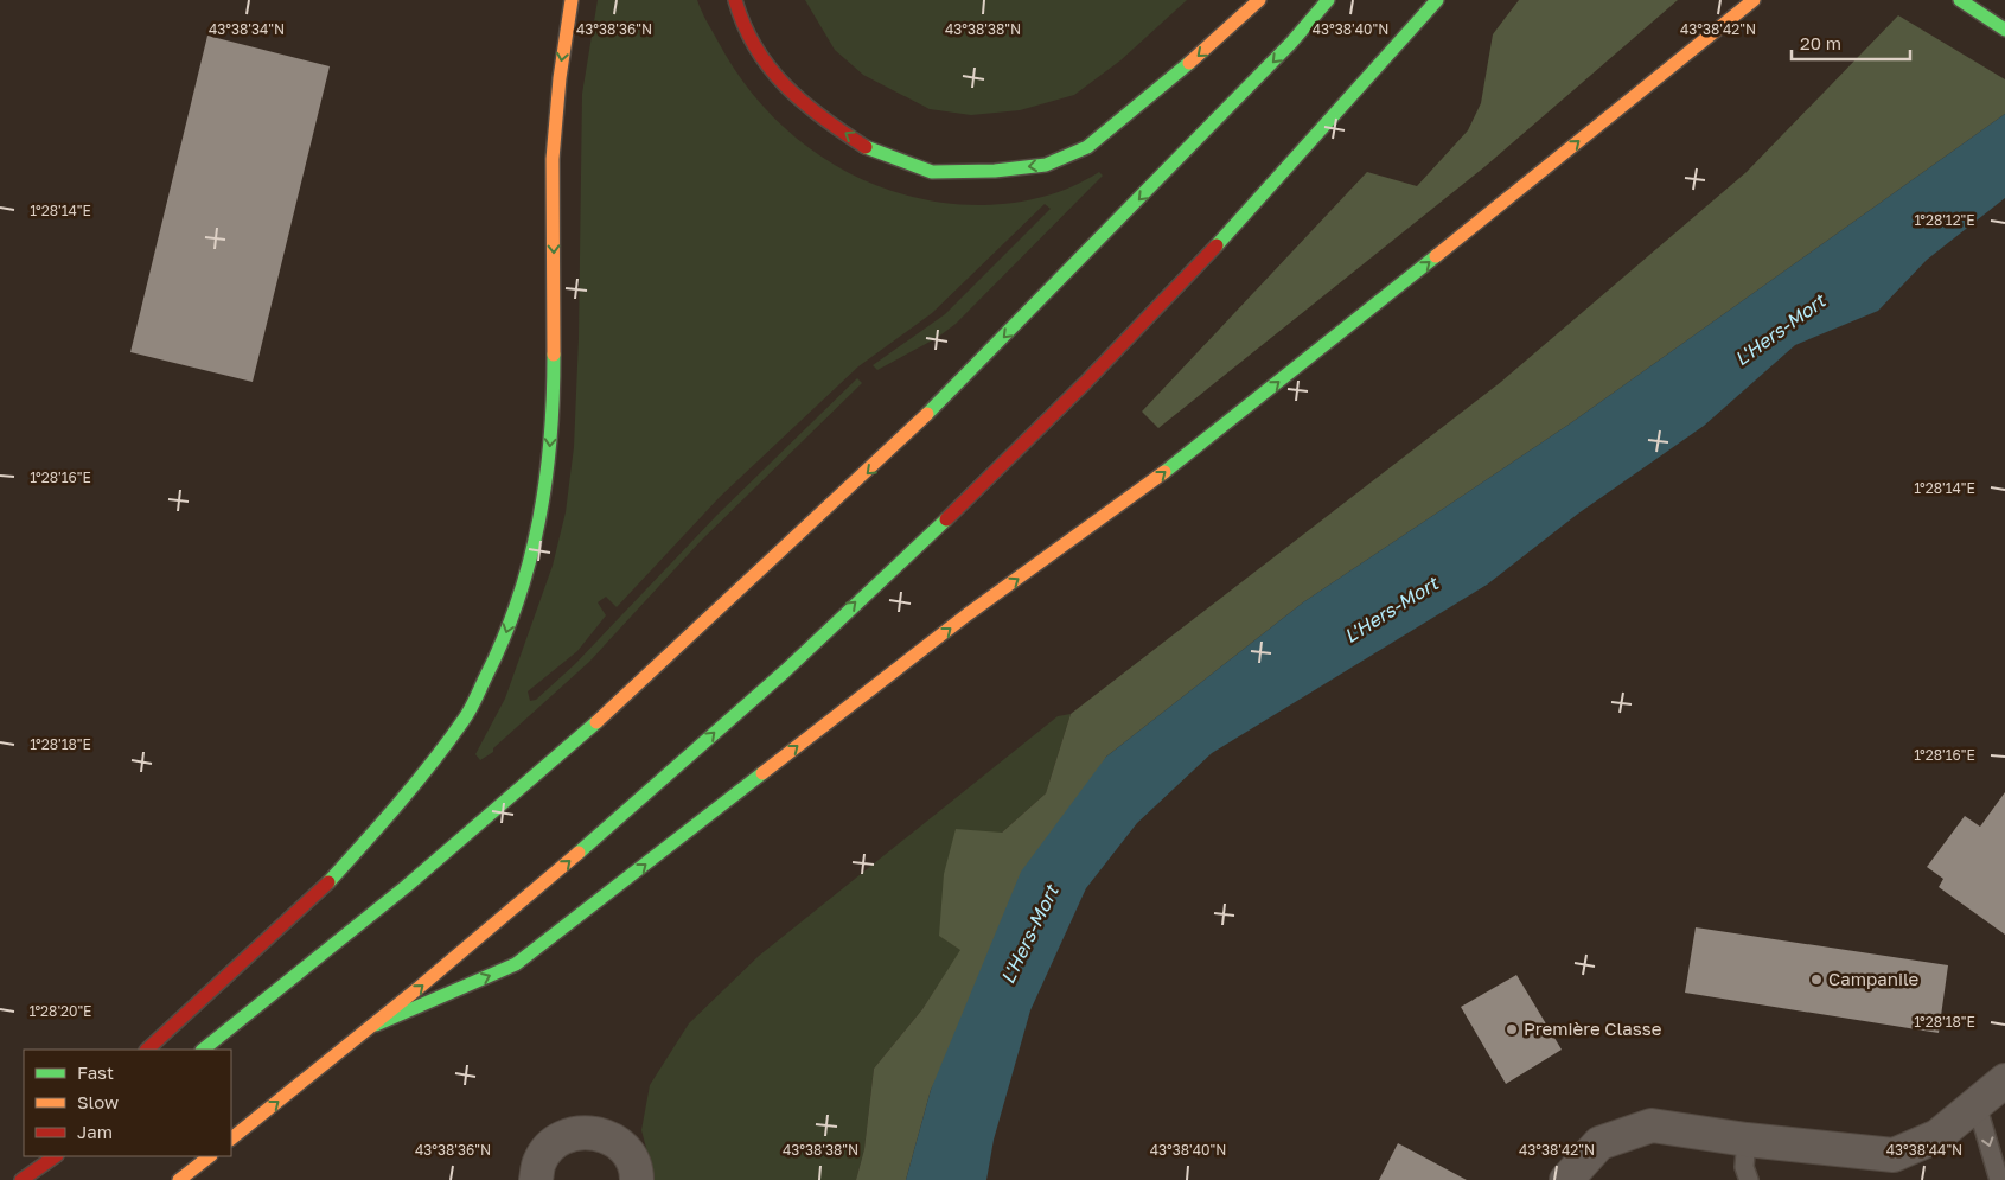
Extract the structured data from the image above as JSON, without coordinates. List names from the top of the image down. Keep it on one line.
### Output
{"water":["L'Hers-Mort"],"places":["Campanile","Première Classe"],"legend":["Fast","Slow","Jam"],"scale_bar":"20 m","coordinates":["43°38'34\"N","43°38'36\"N","43°38'38\"N","43°38'40\"N","43°38'42\"N","1°28'14\"E","1°28'12\"E","1°28'16\"E","1°28'18\"E","1°28'20\"E","43°38'44\"N"]}
